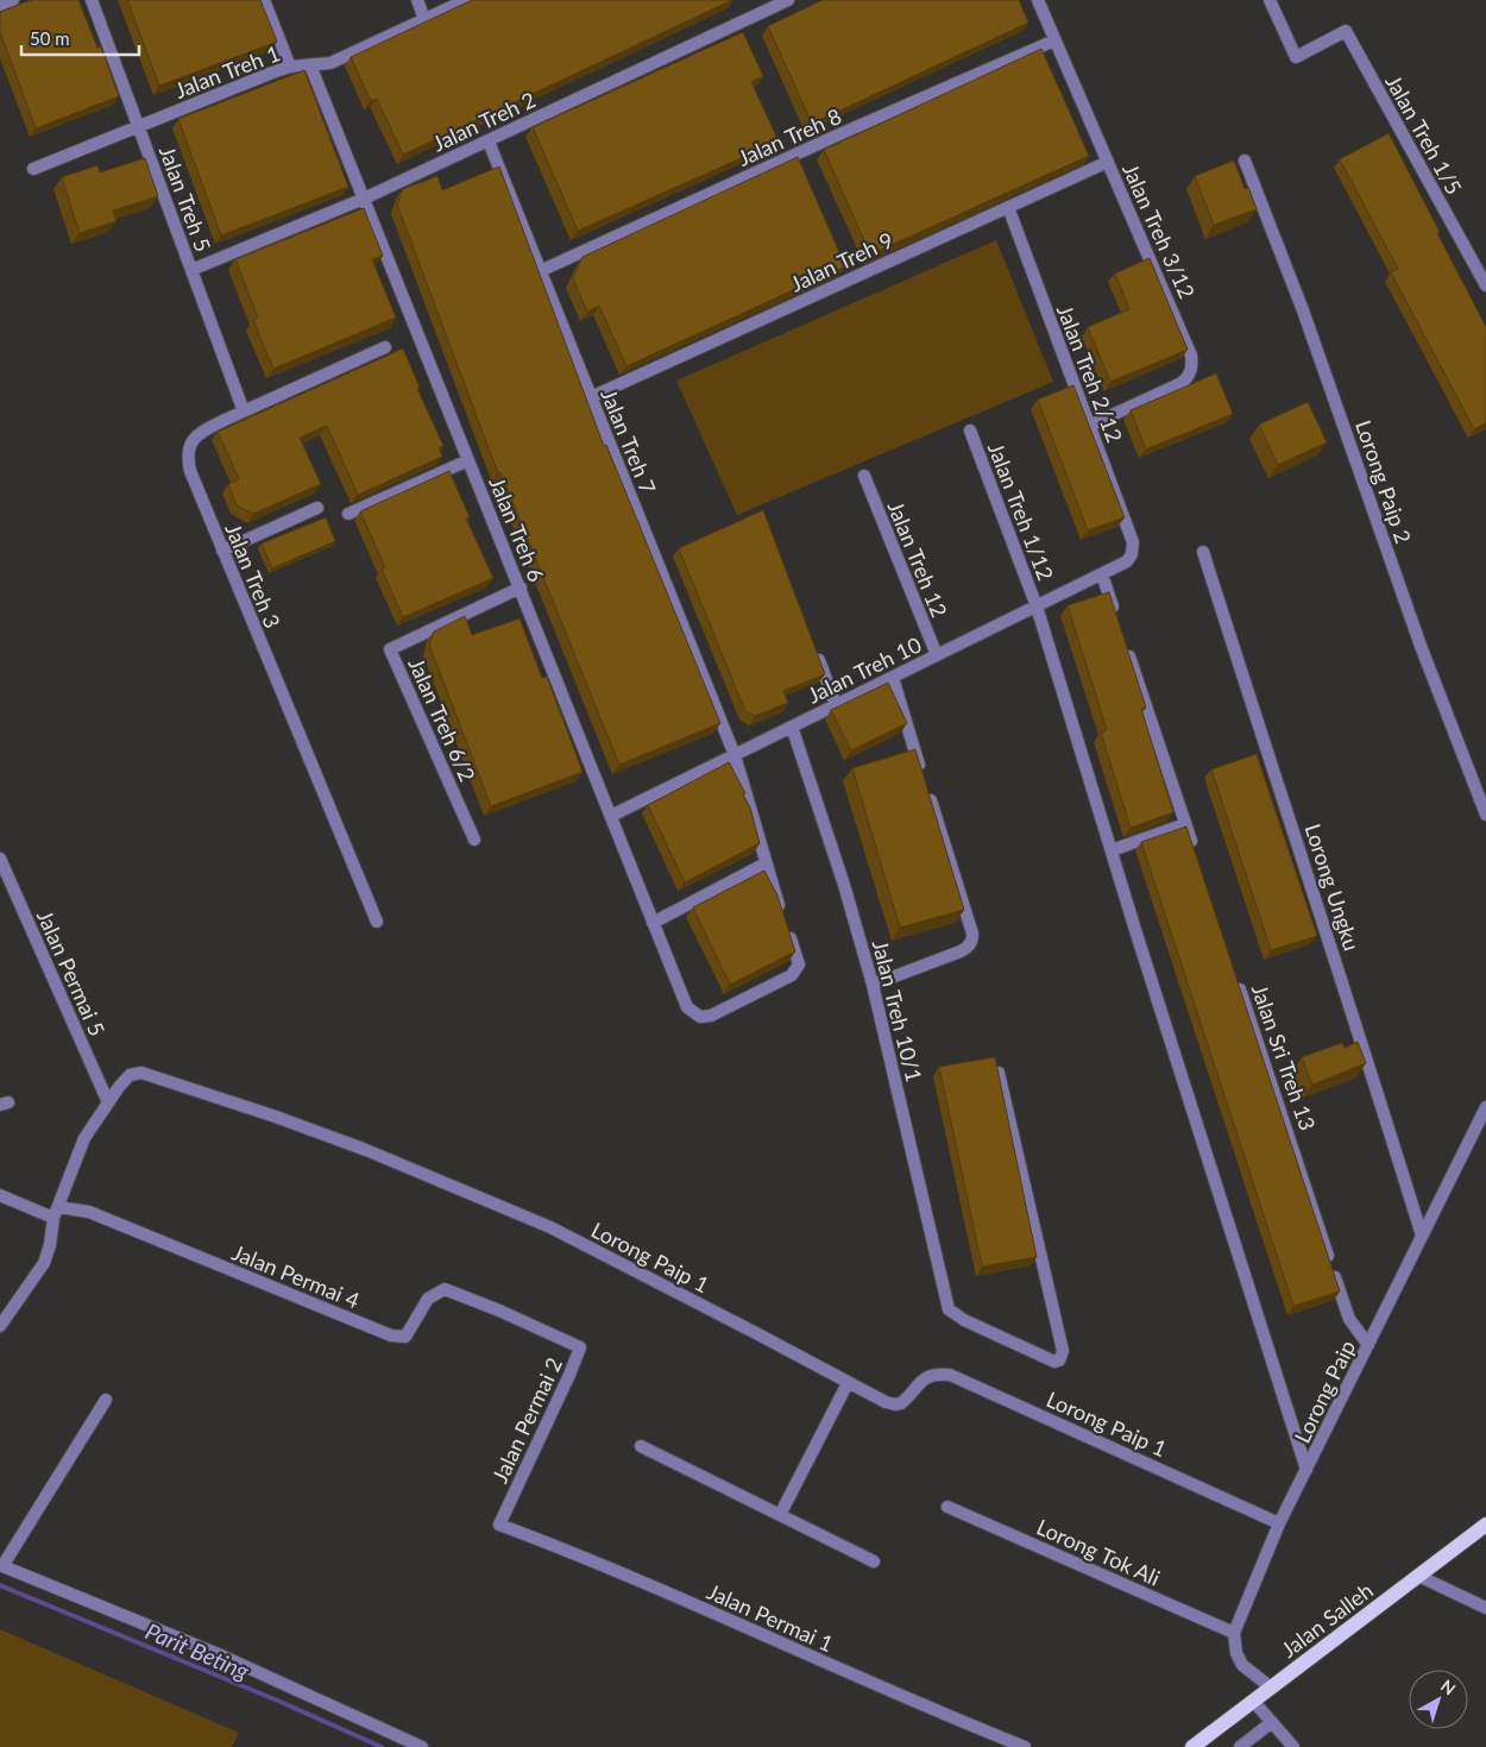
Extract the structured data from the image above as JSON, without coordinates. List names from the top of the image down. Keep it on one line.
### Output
{"streets":{"main road":["Jalan Salleh"],"street":["Jalan Treh 1","Jalan Treh 2","Jalan Treh 1/5","Jalan Treh 8","Jalan Treh 5","Jalan Treh 3/12","Jalan Treh 9","Jalan Treh 2/12","Jalan Treh 7","Lorong Paip 2","Jalan Treh 1/12","Jalan Treh 6","Jalan Treh 12","Jalan Treh 3","Jalan Treh 10","Jalan Treh 6/2","Lorong Ungku","Jalan Permai 5","Jalan Treh 10/1","Jalan Sri Treh 13","Lorong Paip 1","Jalan Permai 4","Lorong Paip","Jalan Permai 2","Lorong Tok Ali","Jalan Permai 1"]},"crossings":[["Jalan Treh 1","Jalan Treh 5"],["Jalan Treh 1","Jalan Treh 6"],["Jalan Treh 2","Jalan Treh 5"],["Jalan Treh 2","Jalan Treh 7"],["Jalan Treh 2","Jalan Treh 6"],["Jalan Treh 8","Jalan Treh 3/12"],["Jalan Treh 8","Jalan Treh 7"],["Jalan Treh 5","Jalan Treh 3"],["Jalan Treh 3/12","Jalan Treh 9"],["Jalan Treh 3/12","Jalan Treh 2/12"],["Jalan Treh 9","Jalan Treh 2/12"],["Jalan Treh 9","Jalan Treh 7"],["Jalan Treh 2/12","Jalan Treh 10"],["Jalan Treh 7","Jalan Treh 6"],["Jalan Treh 7","Jalan Treh 10"],["Jalan Treh 1/12","Jalan Treh 10"],["Jalan Treh 1/12","Lorong Paip"],["Jalan Treh 6","Jalan Treh 10"],["Jalan Treh 6","Jalan Treh 6/2"],["Jalan Treh 12","Jalan Treh 10"],["Jalan Treh 10","Jalan Treh 10/1"],["Lorong Ungku","Lorong Paip"],["Jalan Permai 5","Lorong Paip 1"],["Jalan Sri Treh 13","Lorong Paip"],["Lorong Paip 1","Jalan Permai 4"],["Lorong Paip 1","Lorong Paip"],["Jalan Permai 4","Jalan Permai 2"],["Lorong Paip","Lorong Tok Ali"],["Jalan Permai 2","Jalan Permai 1"]],"water":["Parit Beting"],"scale_bar":"50 m","north":"top right"}
